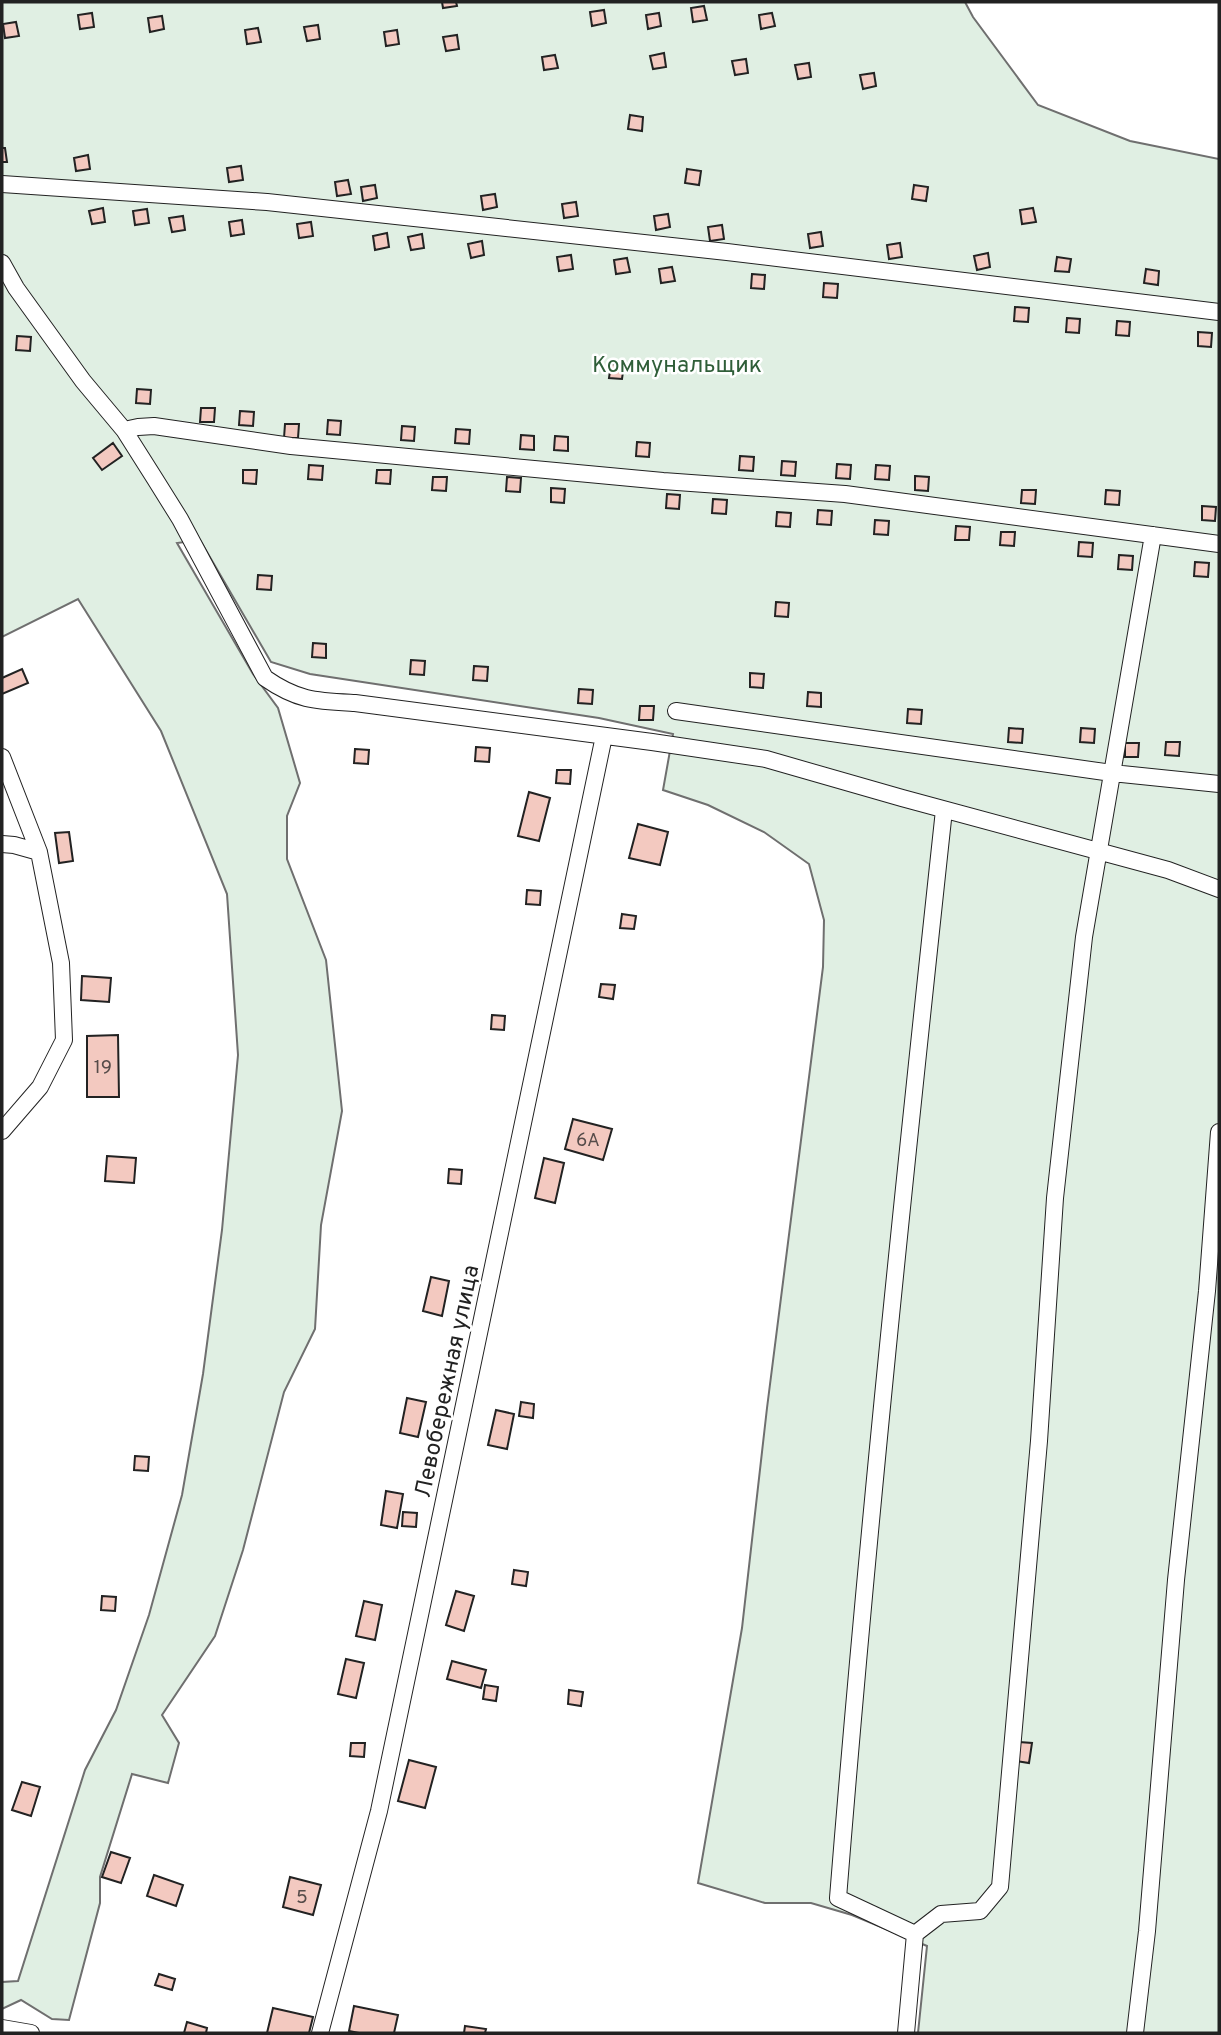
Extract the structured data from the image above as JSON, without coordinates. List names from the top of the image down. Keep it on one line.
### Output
{"streets":{"street":["Левобережная улица"]},"parks":["Коммунальщик"],"house_numbers":["19","6А","5"]}
